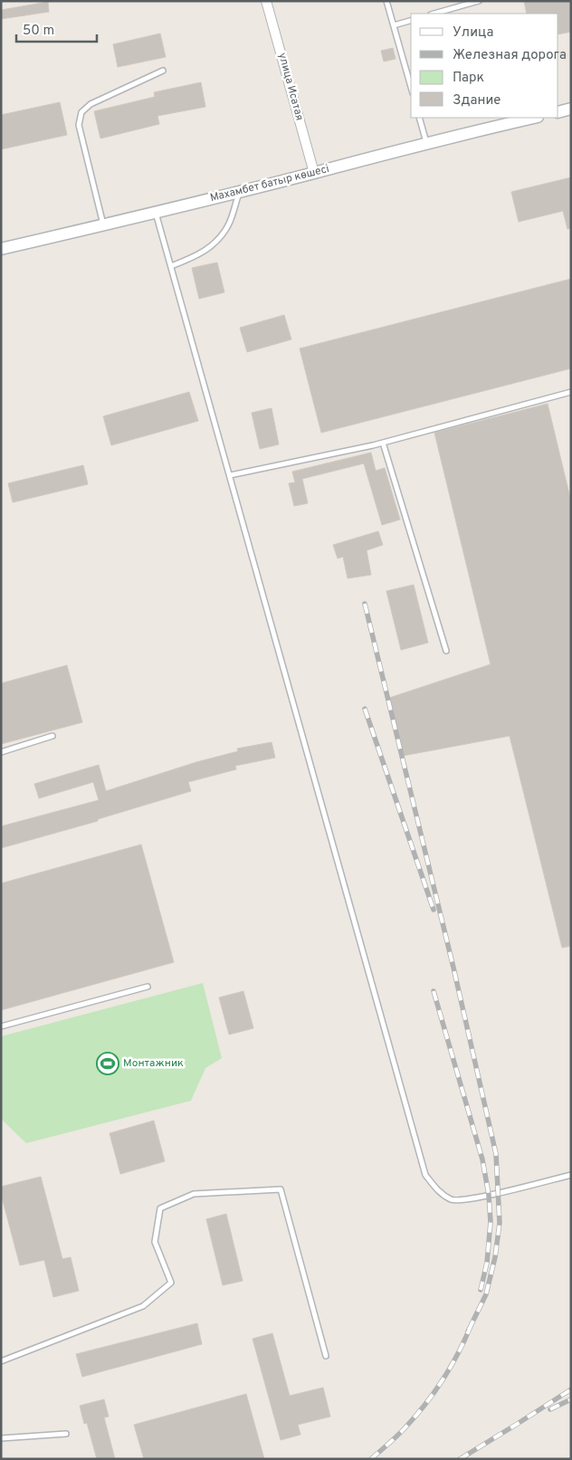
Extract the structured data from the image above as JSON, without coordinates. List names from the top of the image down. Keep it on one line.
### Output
{"streets":{"street":["улица Исатая","Махамбет батыр көшесі"]},"crossings":[["улица Исатая","Махамбет батыр көшесі"]],"places":{"sports":["Монтажник"]},"legend":["Улица","Железная дорога","Парк","Здание"],"scale_bar":"50 m"}
